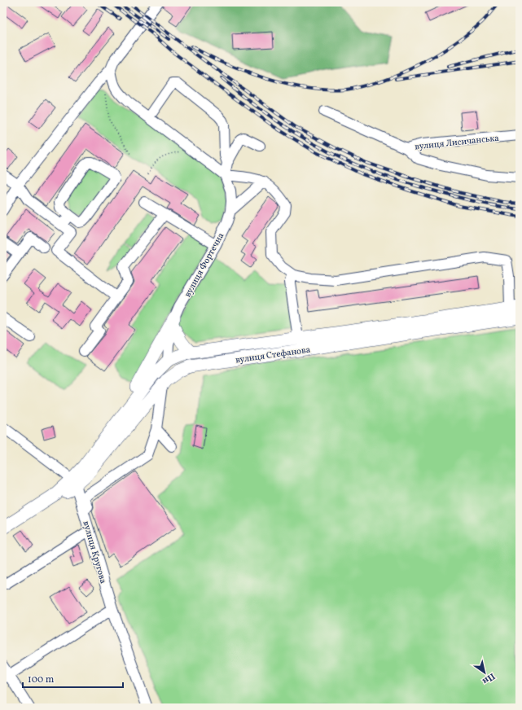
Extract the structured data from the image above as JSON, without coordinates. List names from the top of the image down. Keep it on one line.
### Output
{"streets":{"main road":["вулиця Стефанова"],"street":["вулиця Лисичанська","вулиця Фортечна","вулиця Кругова"]},"crossings":[["вулиця Фортечна","вулиця Стефанова"],["вулиця Стефанова","вулиця Кругова"]],"scale_bar":"100 m","north":"bottom right"}
